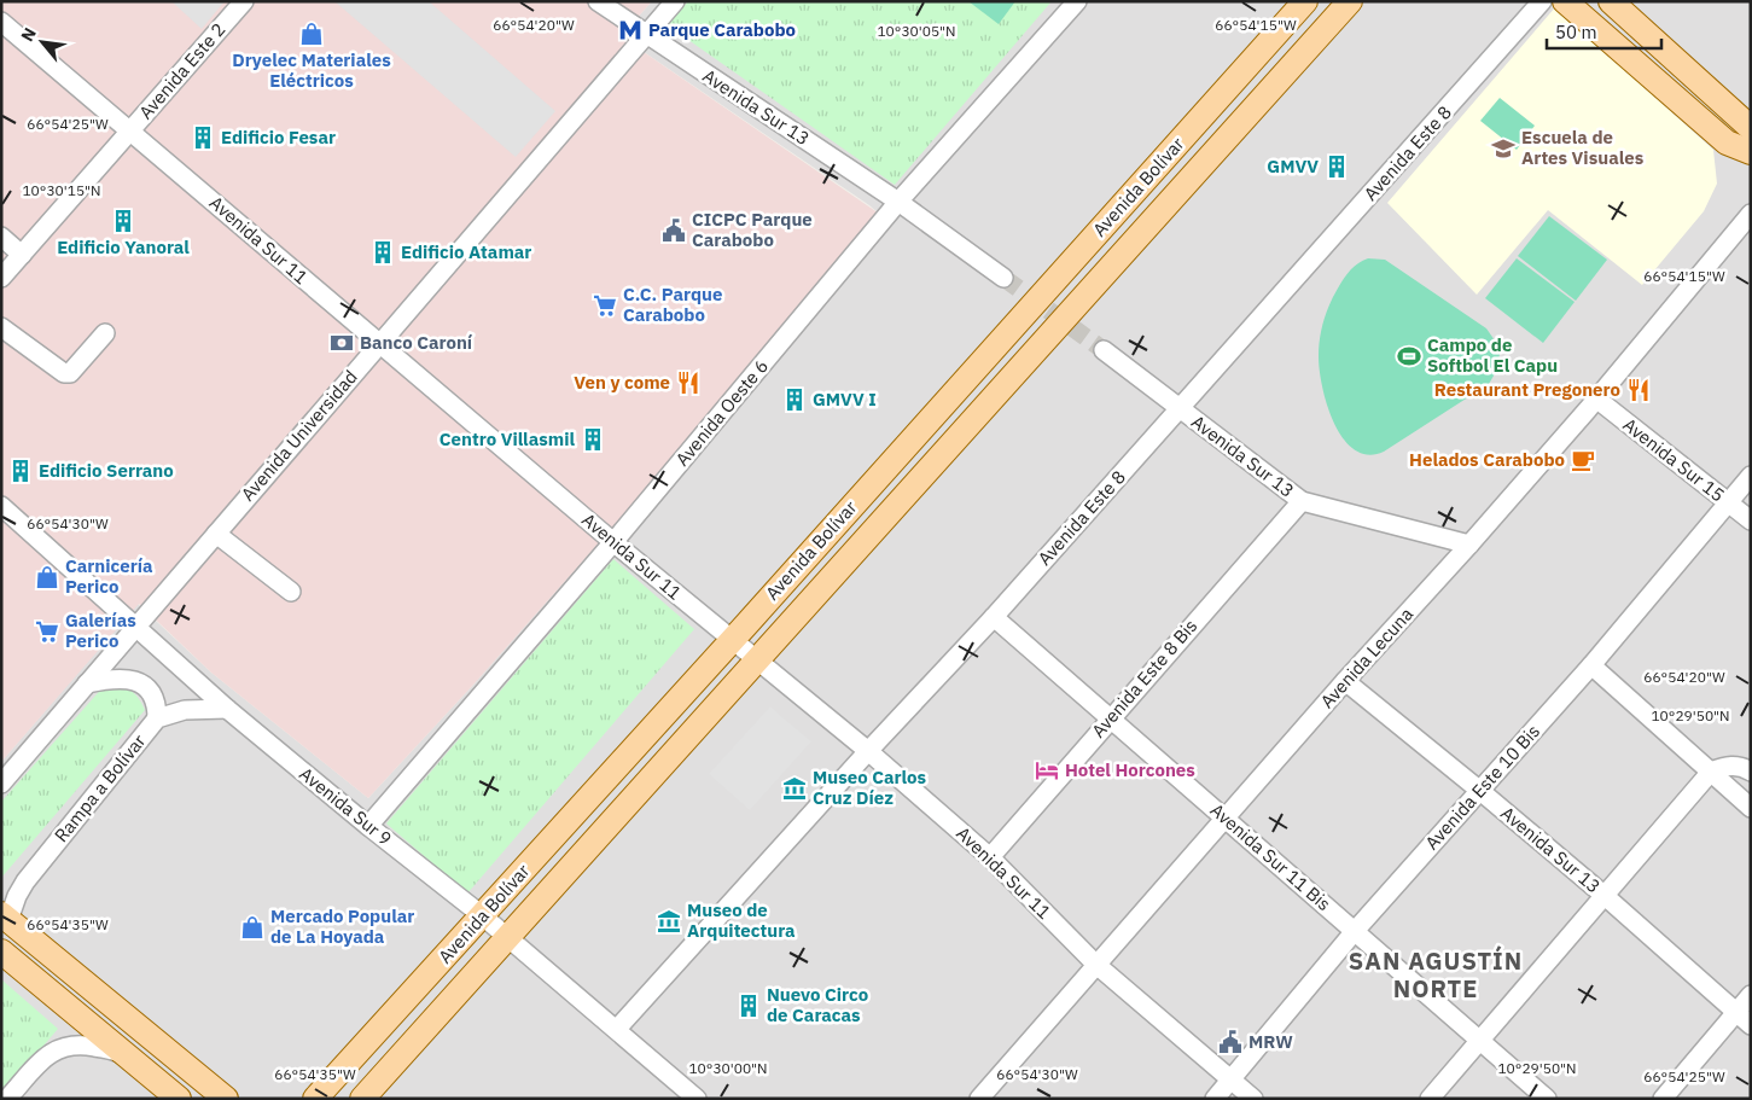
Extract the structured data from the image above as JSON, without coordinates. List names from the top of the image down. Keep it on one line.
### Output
{"streets":{"main road":["Avenida Bolívar"],"street":["Avenida Este 2","Avenida Sur 13","Avenida Este 8","Avenida Sur 11","Avenida Oeste 6","Avenida Universidad","Avenida Sur 15","Avenida Lecuna","Avenida Este 8 Bis","Avenida Este 10 Bis","Rampa a Bolívar","Avenida Sur 9","Avenida Sur 11 Bis"]},"crossings":[["Avenida Este 2","Avenida Sur 11"],["Avenida Sur 13","Avenida Este 8"],["Avenida Sur 13","Avenida Oeste 6"],["Avenida Sur 13","Avenida Universidad"],["Avenida Sur 13","Avenida Lecuna"],["Avenida Sur 13","Avenida Este 8 Bis"],["Avenida Sur 13","Avenida Este 10 Bis"],["Avenida Este 8","Avenida Sur 11"],["Avenida Este 8","Avenida Sur 9"],["Avenida Este 8","Avenida Sur 11 Bis"],["Avenida Bolívar","Avenida Sur 11"],["Avenida Bolívar","Avenida Sur 9"],["Avenida Sur 11","Avenida Oeste 6"],["Avenida Sur 11","Avenida Universidad"],["Avenida Sur 11","Avenida Lecuna"],["Avenida Sur 11","Avenida Este 8 Bis"],["Avenida Sur 11","Avenida Este 10 Bis"],["Avenida Oeste 6","Avenida Sur 9"],["Avenida Universidad","Avenida Sur 9"],["Avenida Sur 15","Avenida Lecuna"],["Avenida Sur 15","Avenida Este 10 Bis"],["Avenida Lecuna","Avenida Sur 11 Bis"],["Avenida Este 8 Bis","Avenida Sur 11 Bis"],["Avenida Este 10 Bis","Avenida Sur 11 Bis"],["Rampa a Bolívar","Avenida Sur 9"]],"districts":["SAN AGUSTÍN NORTE"],"places":{"metro station":["Parque Carabobo"],"shop":["Dryelec Materiales Eléctricos","Carnicería Perico","Mercado Popular de La Hoyada"],"building":["Edificio Fesar","GMVV","Edificio Yanoral","Edificio Atamar","GMVV I","Centro Villasmil","Edificio Serrano","Nuevo Circo de Caracas"],"school or university":["Escuela de Artes Visuales"],"public building":["CICPC Parque Carabobo","MRW"],"supermarket":["C.C. Parque Carabobo","Galerías Perico"],"bank":["Banco Caroní"],"sports":["Campo de Softbol El Capu"],"restaurant":["Ven y come","Restaurant Pregonero"],"cafe":["Helados Carabobo"],"hotel":["Hotel Horcones"],"museum":["Museo Carlos Cruz Díez","Museo de Arquitectura"]},"scale_bar":"50 m","north":"top left","coordinates":["66°54'20\"W","66°54'15\"W","10°30'05\"N","66°54'25\"W","10°30'15\"N","66°54'30\"W","10°29'50\"N","66°54'35\"W","10°30'00\"N"]}
